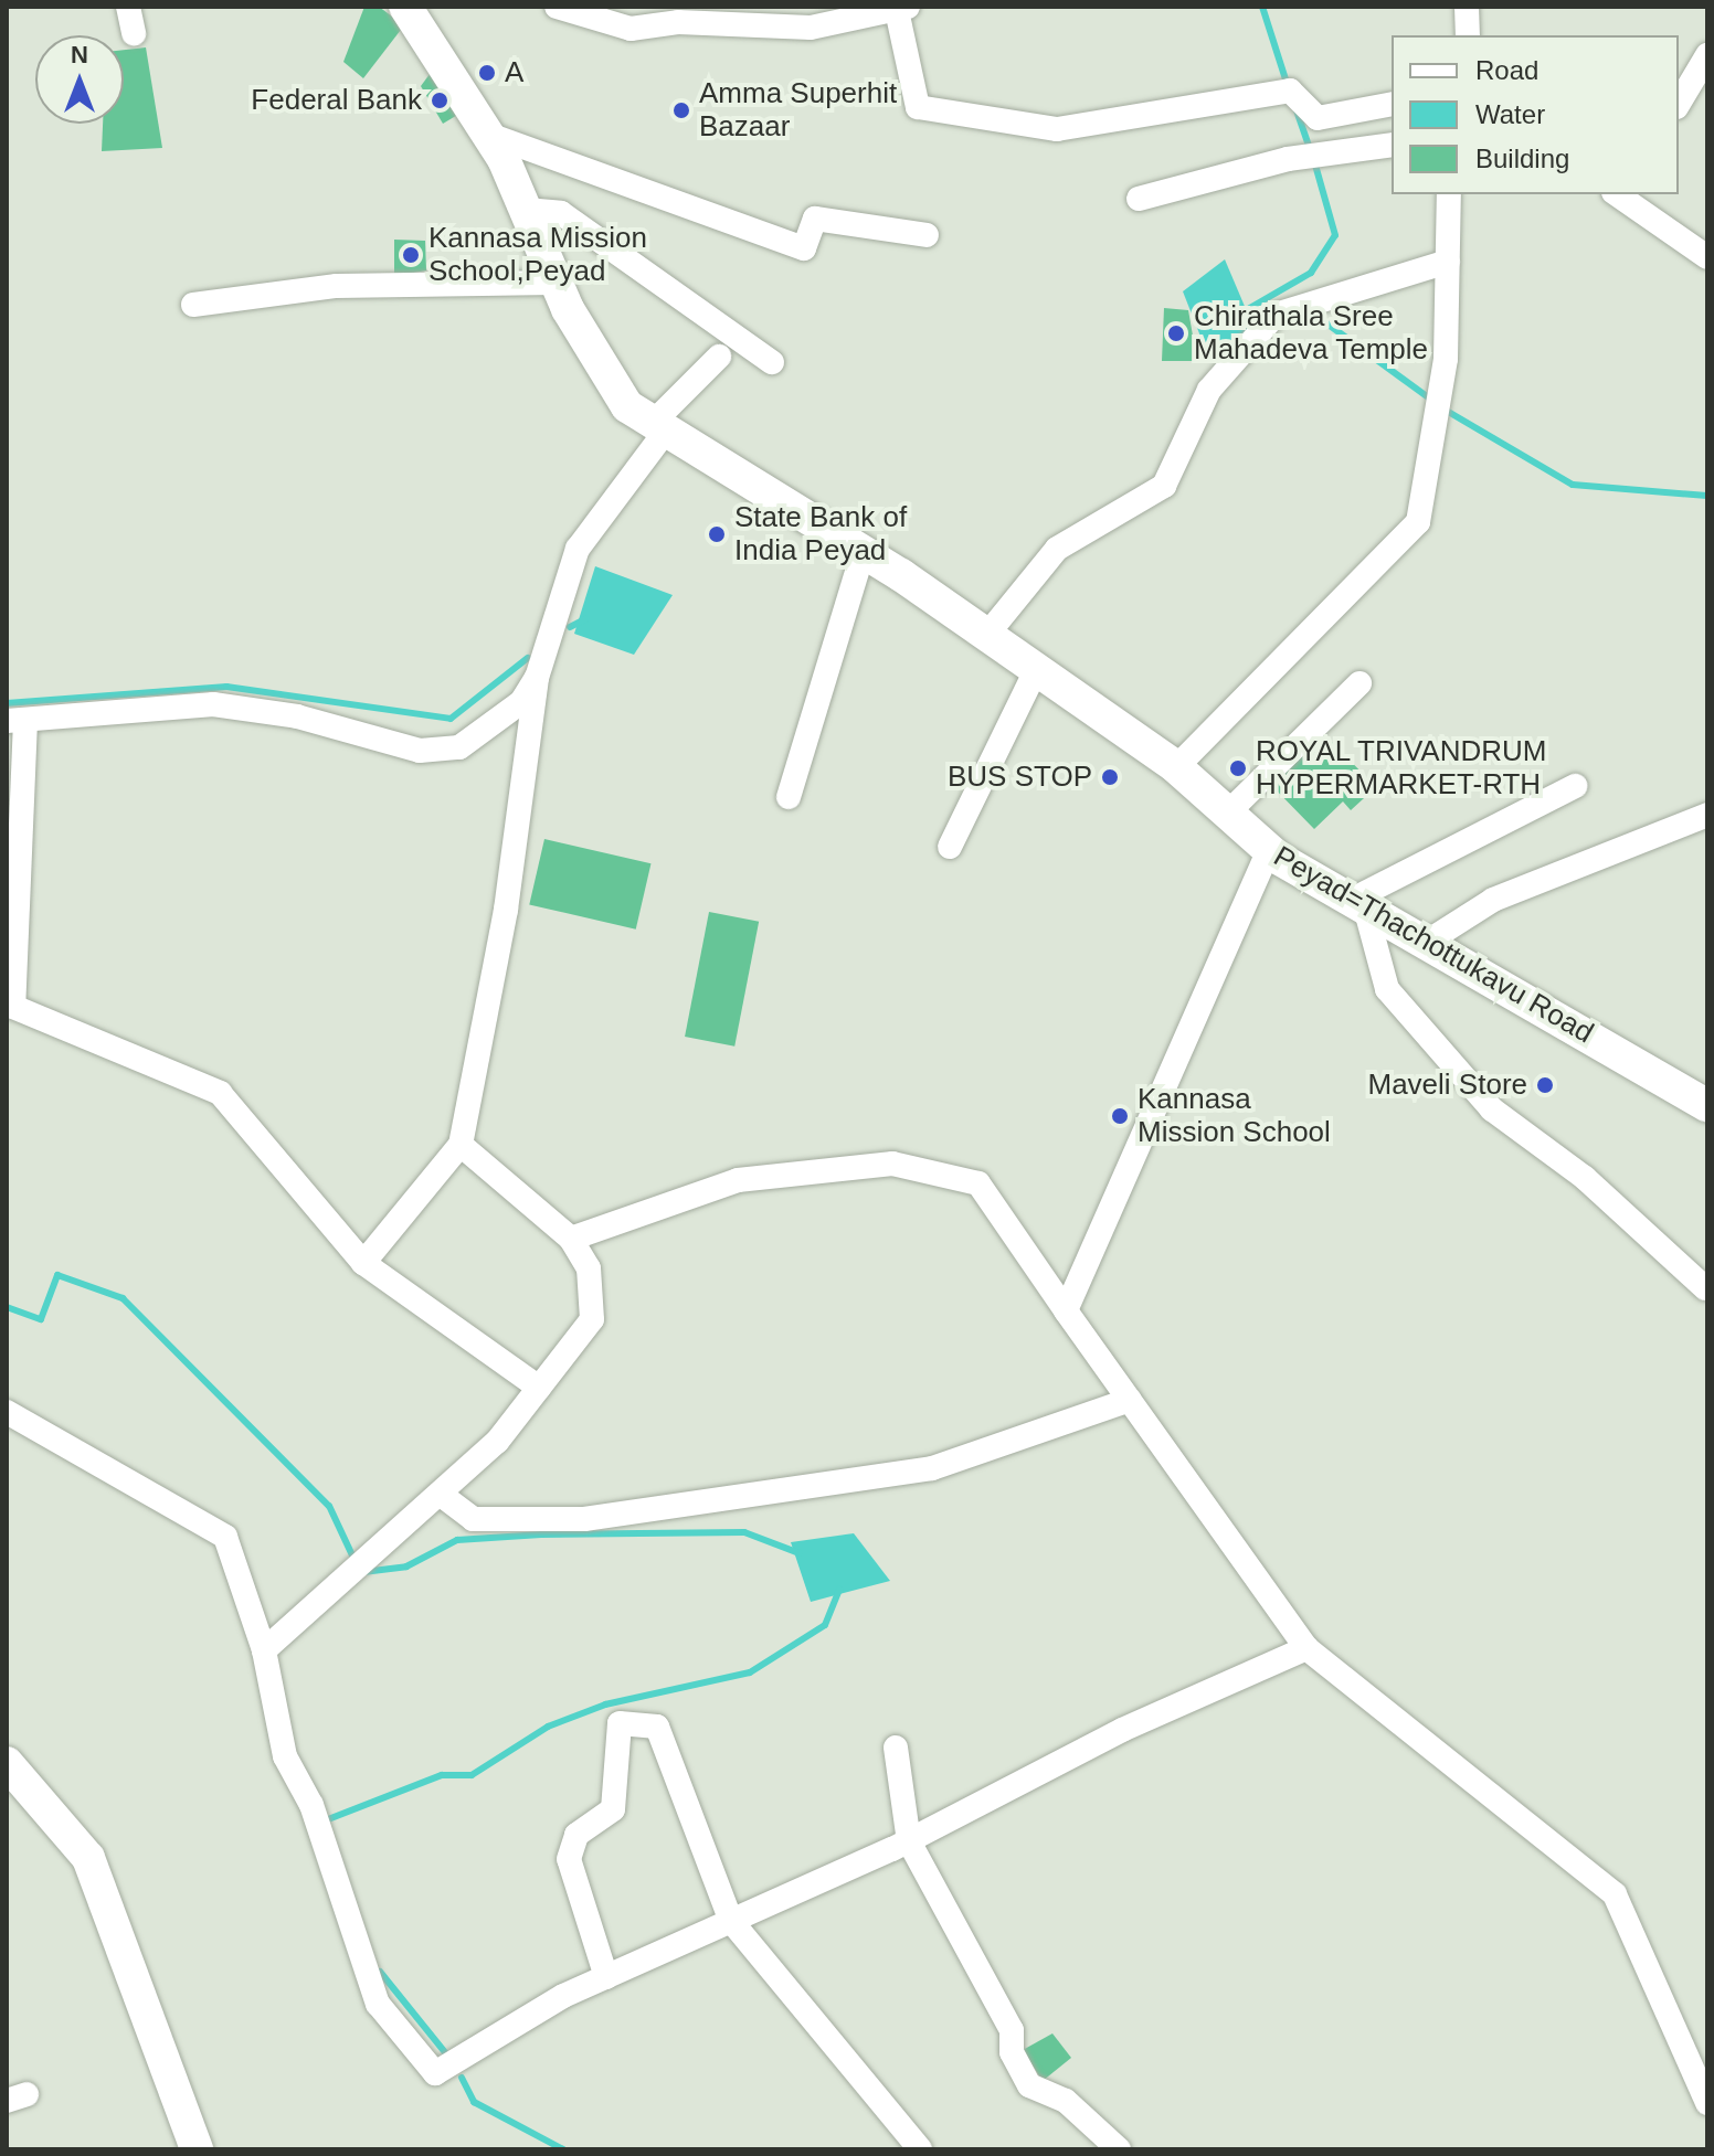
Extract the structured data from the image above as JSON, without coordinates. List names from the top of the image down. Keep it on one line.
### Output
{"streets":{"main road":["Peyad=Thachottukavu Road"]},"places":["A","Federal Bank","Amma Superhit Bazaar","Kannasa Mission School,Peyad","Chirathala Sree Mahadeva Temple","State Bank of India Peyad","ROYAL TRIVANDRUM HYPERMARKET-RTH","BUS STOP","Maveli Store","Kannasa Mission School"],"legend":["Road","Water","Building"],"north":"top"}
